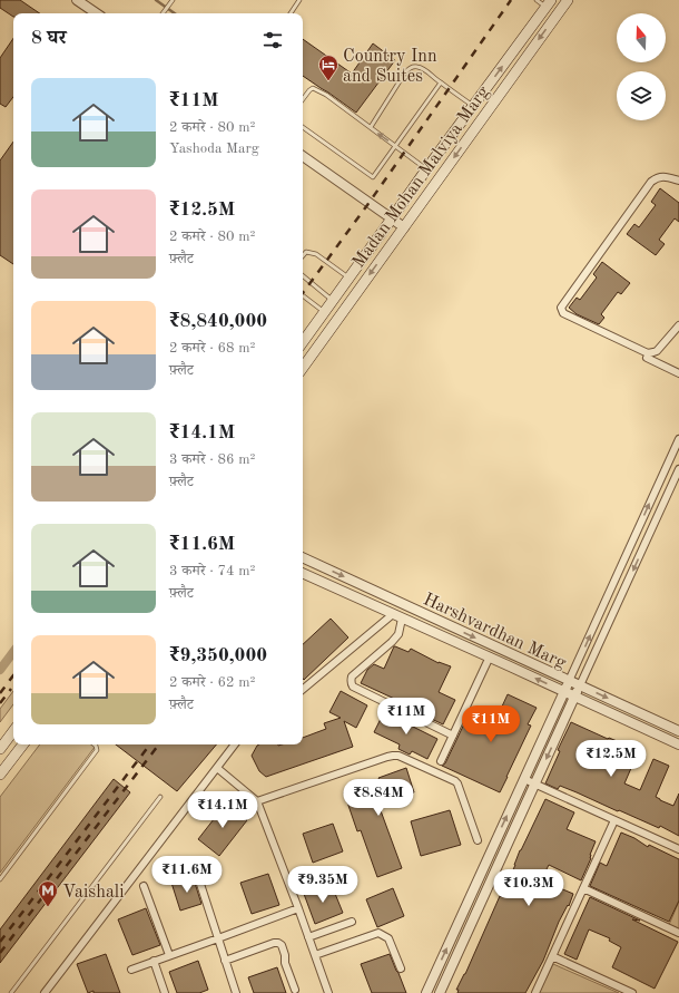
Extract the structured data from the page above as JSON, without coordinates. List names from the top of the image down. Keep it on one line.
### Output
{"streets":{"main road":["Madan Mohan Malviya Marg"],"street":["Harshvardhan Marg"]},"places":{"hotel":["Country Inn and Suites"],"metro station":["Vaishali"]},"north":"top","page":{"heading":"8 घर","list":[{"name":"₹11M","note":"2 कमरे · 80 m² · Yashoda Marg"},{"name":"₹12.5M","note":"2 कमरे · 80 m² · फ़्लैट"},{"name":"₹8,840,000","note":"2 कमरे · 68 m² · फ़्लैट"},{"name":"₹14.1M","note":"3 कमरे · 86 m² · फ़्लैट"},{"name":"₹11.6M","note":"3 कमरे · 74 m² · फ़्लैट"},{"name":"₹9,350,000","note":"2 कमरे · 62 m² · फ़्लैट"}],"price":["₹11M","₹11M","₹12.5M","₹8.84M","₹14.1M","₹11.6M","₹9.35M","₹10.3M"]}}
